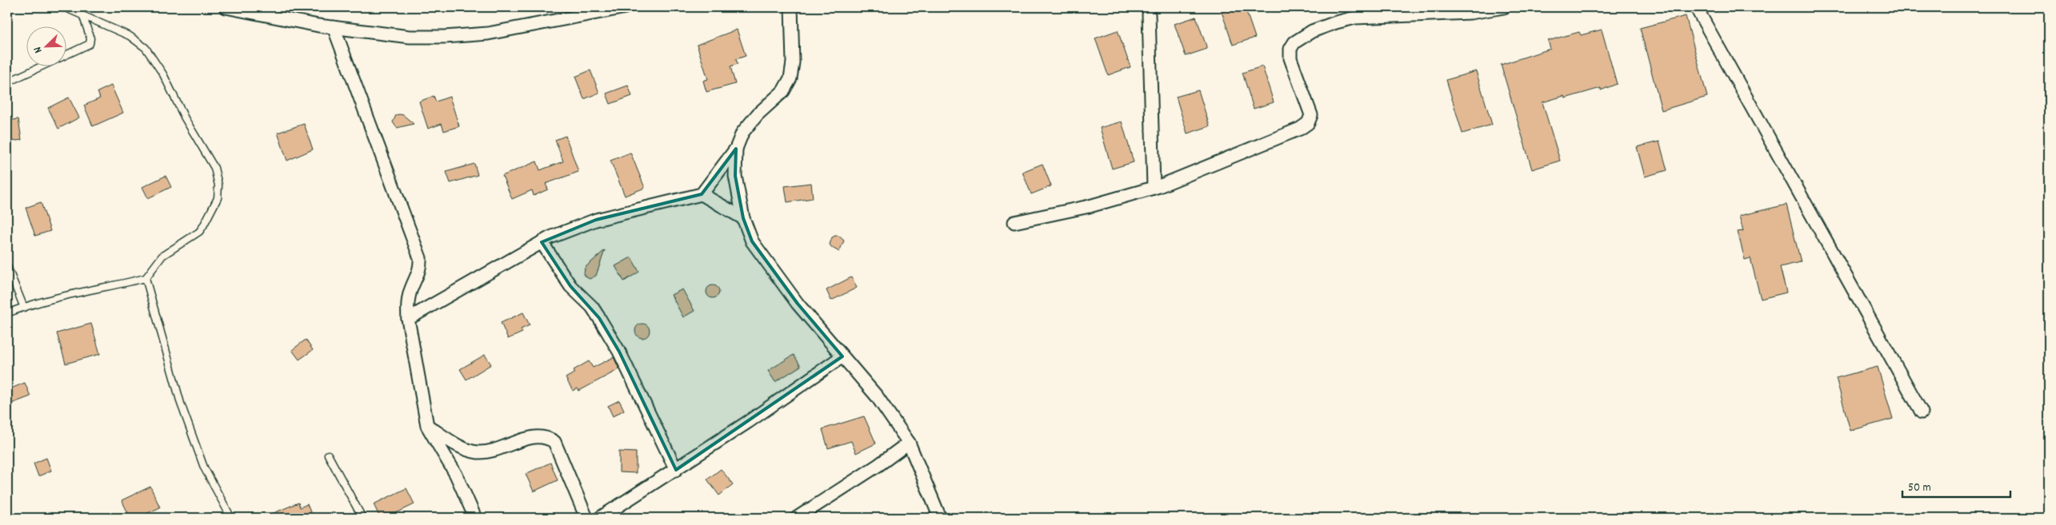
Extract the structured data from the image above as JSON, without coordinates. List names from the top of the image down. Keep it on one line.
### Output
{"scale_bar":"50 m","north":"bottom left"}
